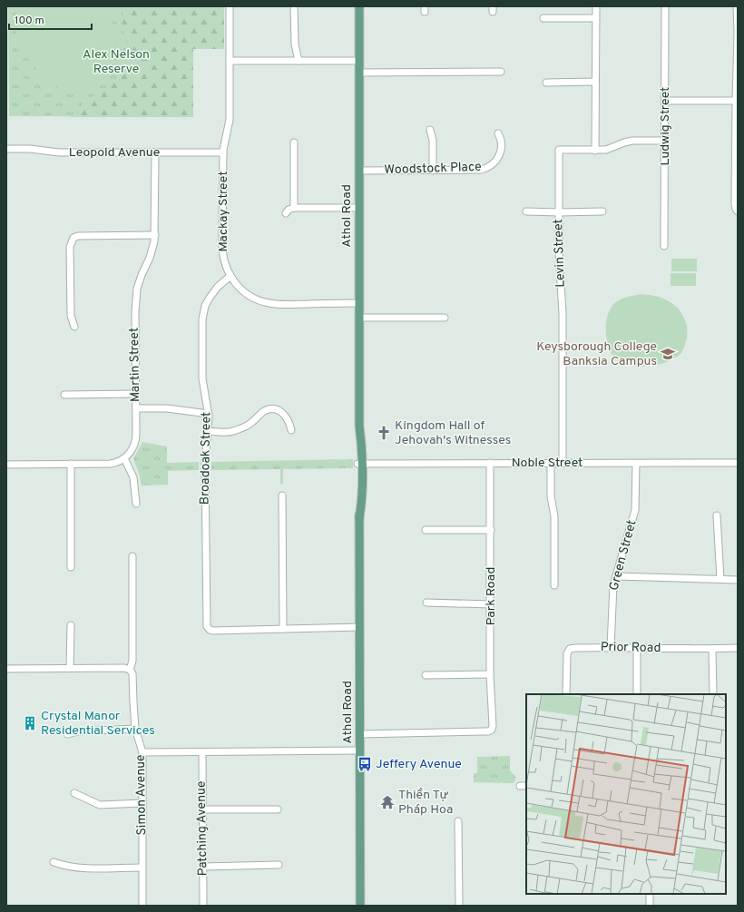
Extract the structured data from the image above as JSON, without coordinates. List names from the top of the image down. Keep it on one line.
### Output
{"streets":{"main road":["Athol Road"],"street":["Ludwig Street","Leopold Avenue","Woodstock Place","Mackay Street","Levin Street","Martin Street","Broadoak Street","Noble Street","Green Street","Park Road","Prior Road","Simon Avenue","Patching Avenue"]},"crossings":[["Ludwig Street","Levin Street"],["Leopold Avenue","Mackay Street"],["Leopold Avenue","Martin Street"],["Woodstock Place","Athol Road"],["Mackay Street","Athol Road"],["Mackay Street","Broadoak Street"],["Athol Road","Noble Street"],["Athol Road","Park Road"],["Levin Street","Noble Street"],["Noble Street","Green Street"],["Noble Street","Park Road"],["Green Street","Prior Road"]],"parks":["Alex Nelson Reserve"],"places":{"school or university":["Keysborough College Banksia Campus"],"church":["Kingdom Hall of Jehovah's Witnesses"],"building":["Crystal Manor Residential Services"],"bus stop":["Jeffery Avenue"],"temple":["Thiền Tự Pháp Hoa"]},"scale_bar":"100 m"}
